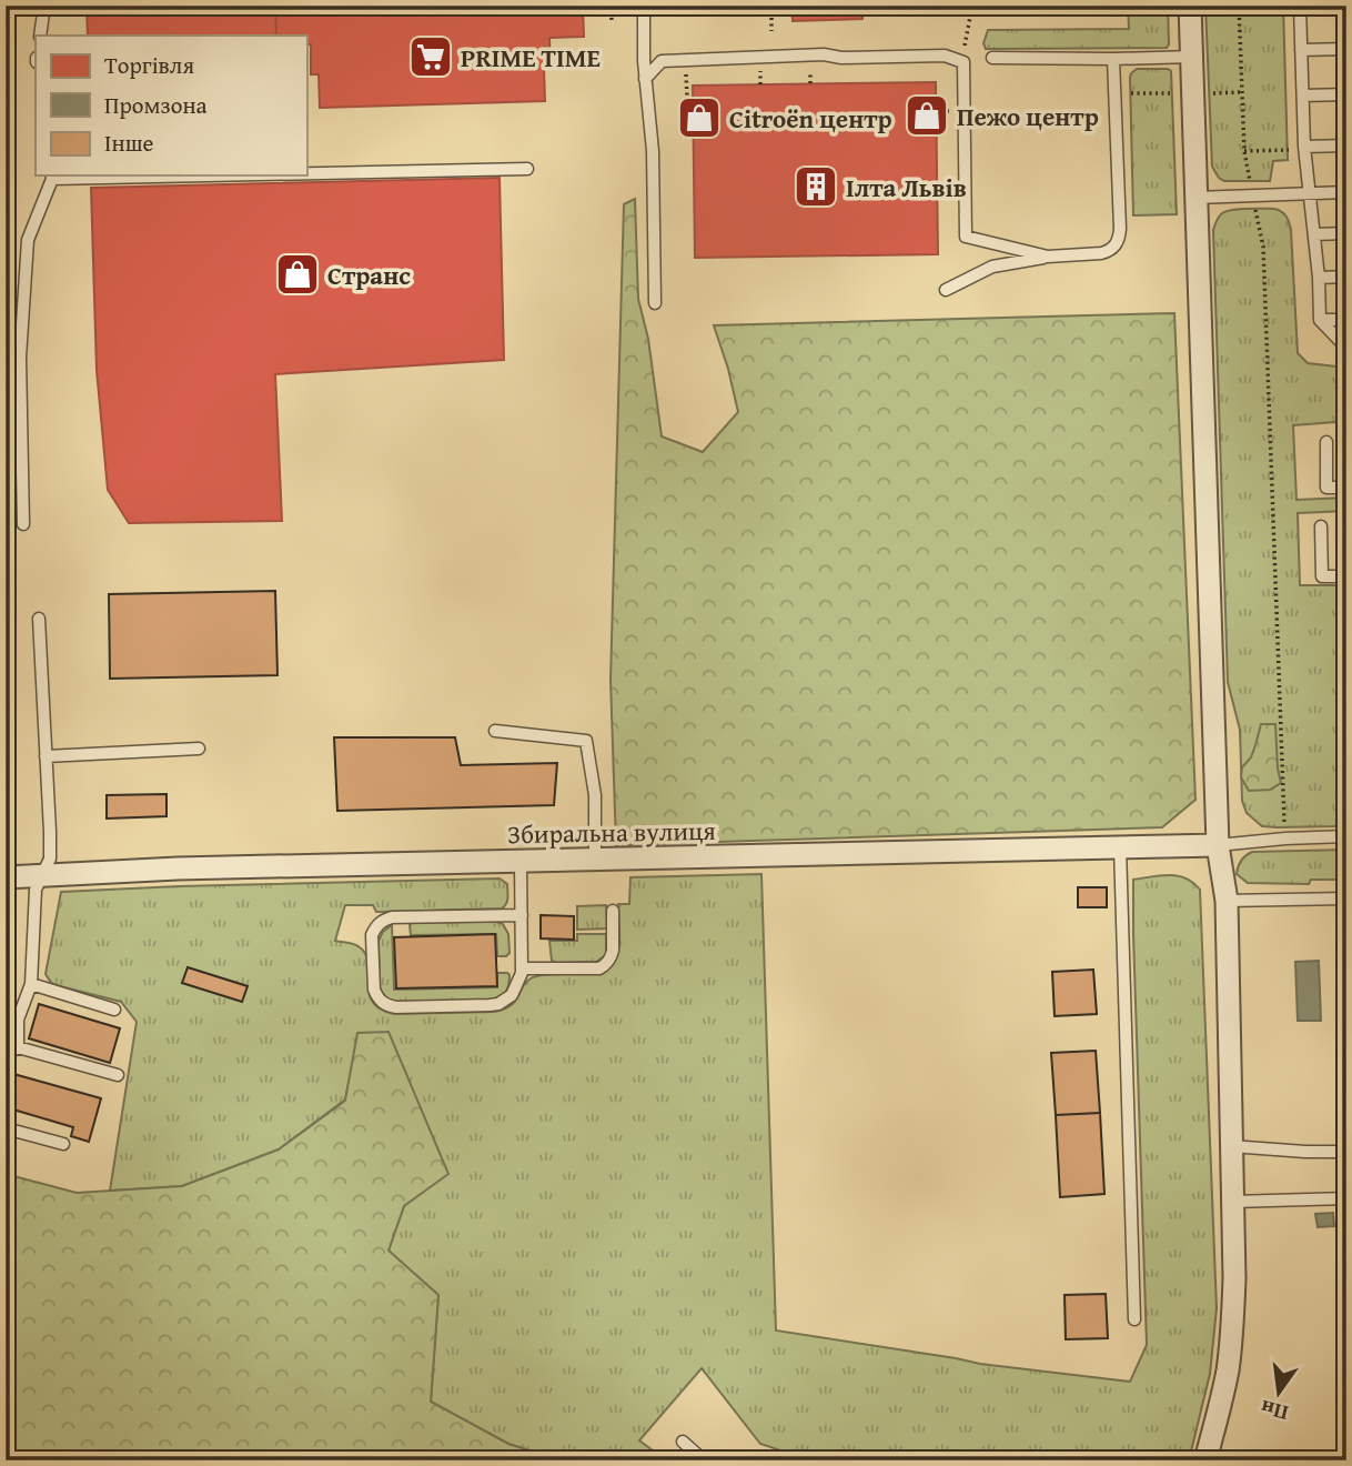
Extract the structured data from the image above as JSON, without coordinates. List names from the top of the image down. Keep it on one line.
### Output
{"streets":{"street":["Збиральна вулиця"]},"places":{"supermarket":["PRIME TIME"],"shop":["Пежо центр","Citroën центр","Странс"],"building":["Ілта Львів"]},"legend":["Торгівля","Промзона","Інше"],"north":"bottom"}
